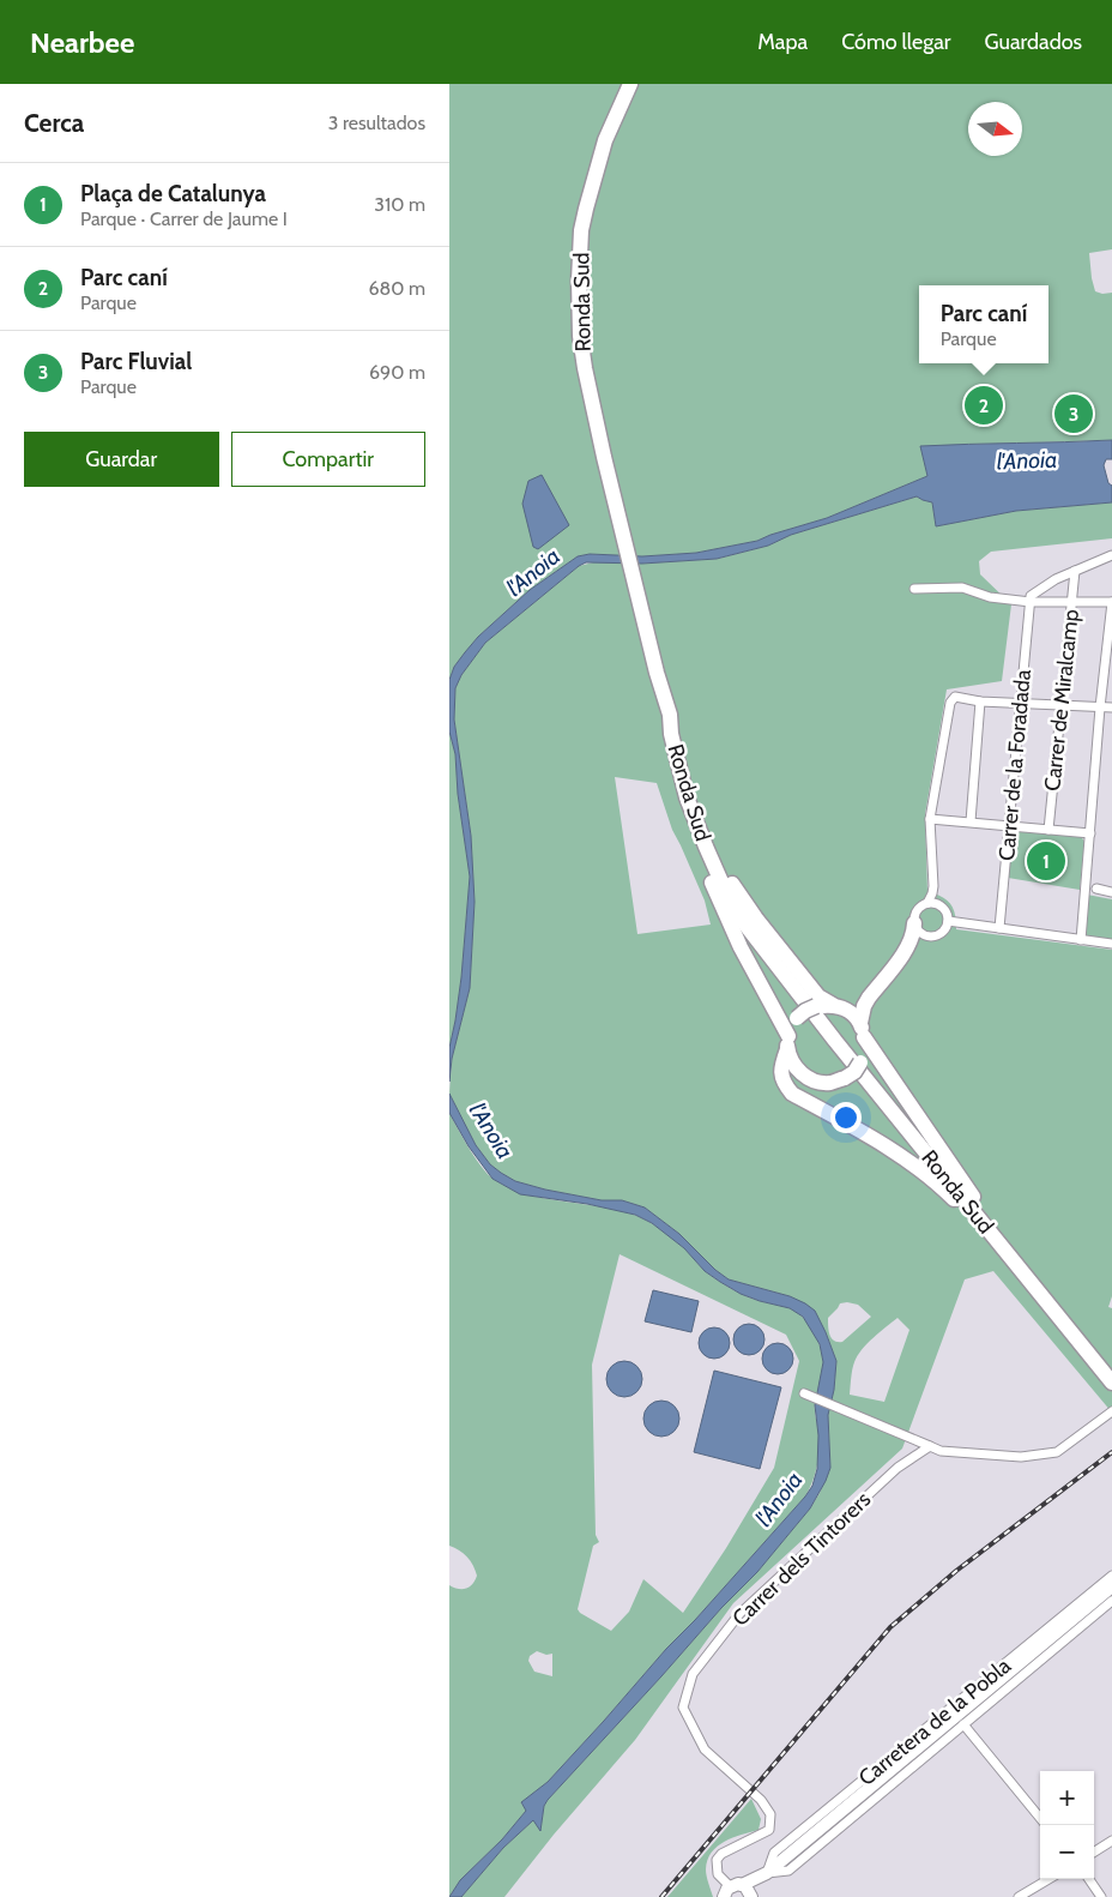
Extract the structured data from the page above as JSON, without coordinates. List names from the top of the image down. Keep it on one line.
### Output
{"streets":{"highway":["Ronda Sud"],"street":["Carrer de Miralcamp","Carrer de la Foradada","Carrer dels Tintorers","Carretera de la Pobla"]},"crossings":[["Carrer dels Tintorers","Carretera de la Pobla"]],"water":["l'Anoia"],"north":"right","page":{"header":"Nearbee","nav":["Mapa","Cómo llegar","Guardados"],"heading":["Cerca","3 resultados"],"list":[{"mark":"1","name":"Plaça de Catalunya","note":"Parque · Carrer de Jaume I","value":"310 m"},{"mark":"2","name":"Parc caní","note":"Parque","value":"680 m"},{"mark":"3","name":"Parc Fluvial","note":"Parque","value":"690 m"}],"popup":["Parc caní","Parque"],"pins":["2","3","1"],"buttons":["Guardar","Compartir"],"map_buttons":["+","−"]}}
